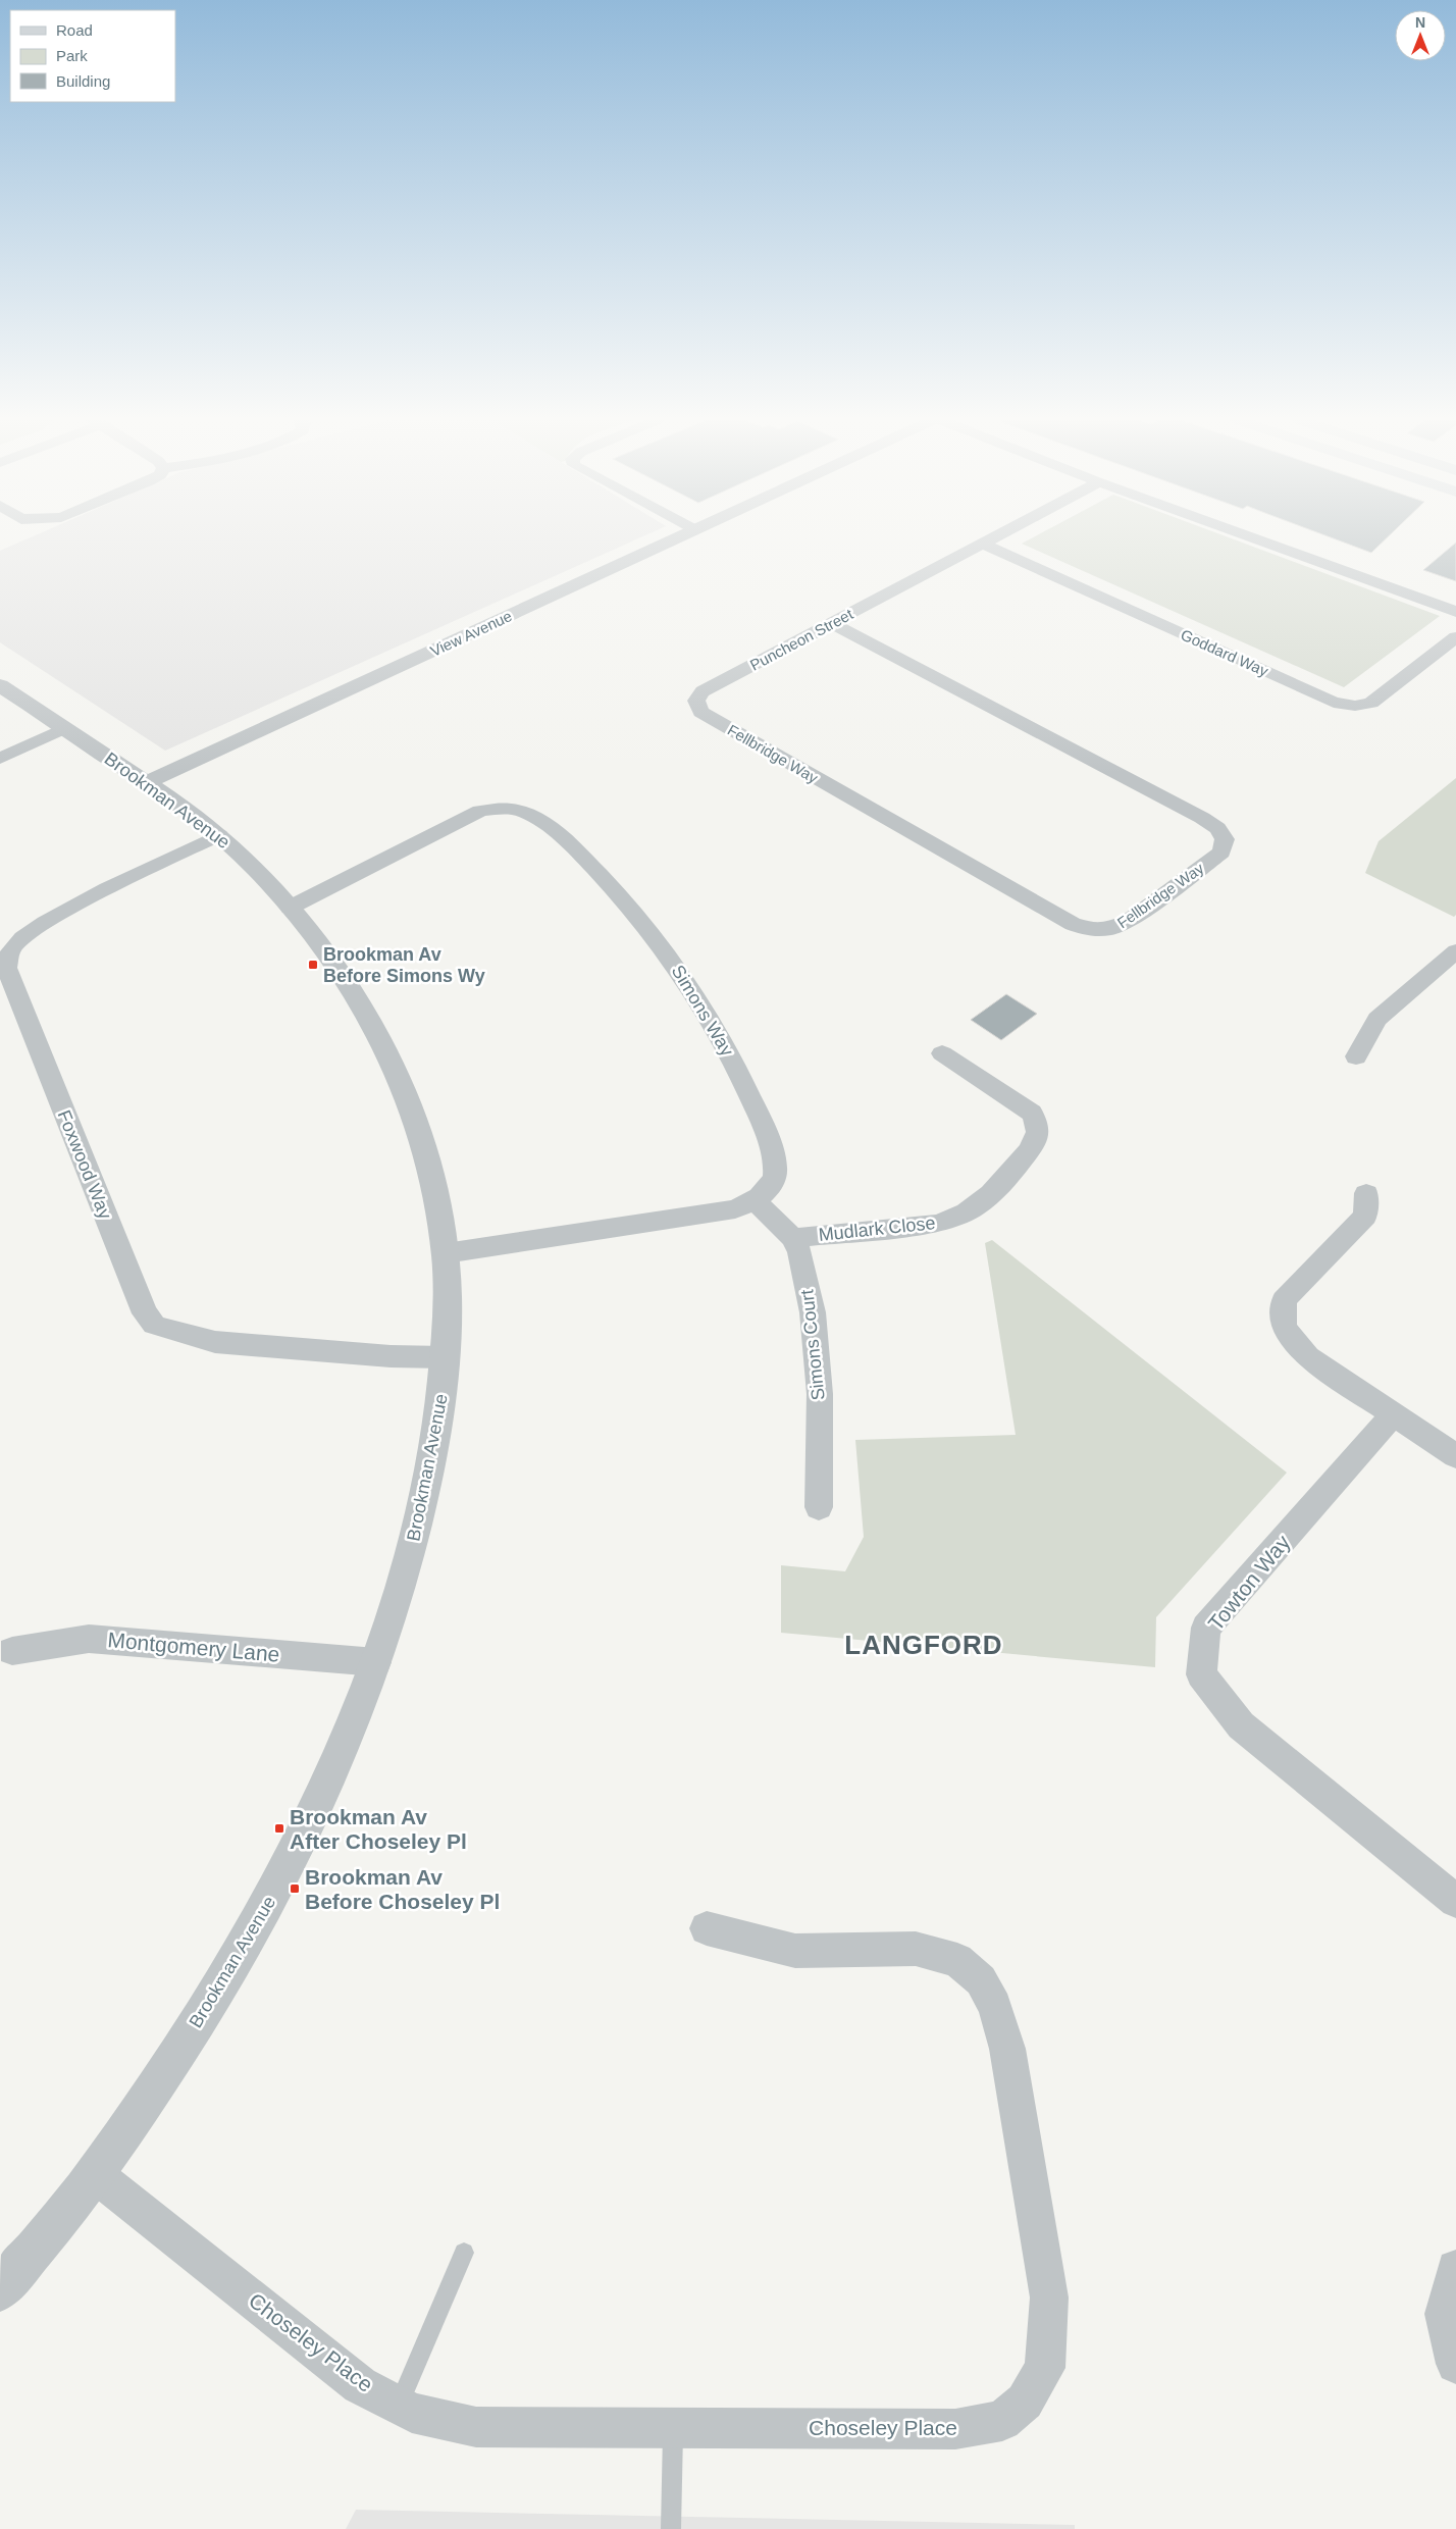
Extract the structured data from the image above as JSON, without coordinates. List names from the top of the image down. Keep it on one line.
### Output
{"streets":{"street":["View Avenue","Puncheon Street","Goddard Way","Fellbridge Way","Brookman Avenue","Simons Way","Foxwood Way","Mudlark Close","Simons Court","Towton Way","Montgomery Lane","Choseley Place"]},"crossings":[["View Avenue","Brookman Avenue"],["Puncheon Street","Goddard Way"],["Puncheon Street","Fellbridge Way"],["Brookman Avenue","Simons Way"],["Brookman Avenue","Foxwood Way"],["Brookman Avenue","Montgomery Lane"],["Brookman Avenue","Choseley Place"],["Simons Way","Simons Court"],["Mudlark Close","Simons Court"]],"districts":["LANGFORD"],"places":{"transit":["Brookman Av Before Simons Wy","Brookman Av After Choseley Pl","Brookman Av Before Choseley Pl"]},"legend":["Road","Park","Building"],"north":"top"}
